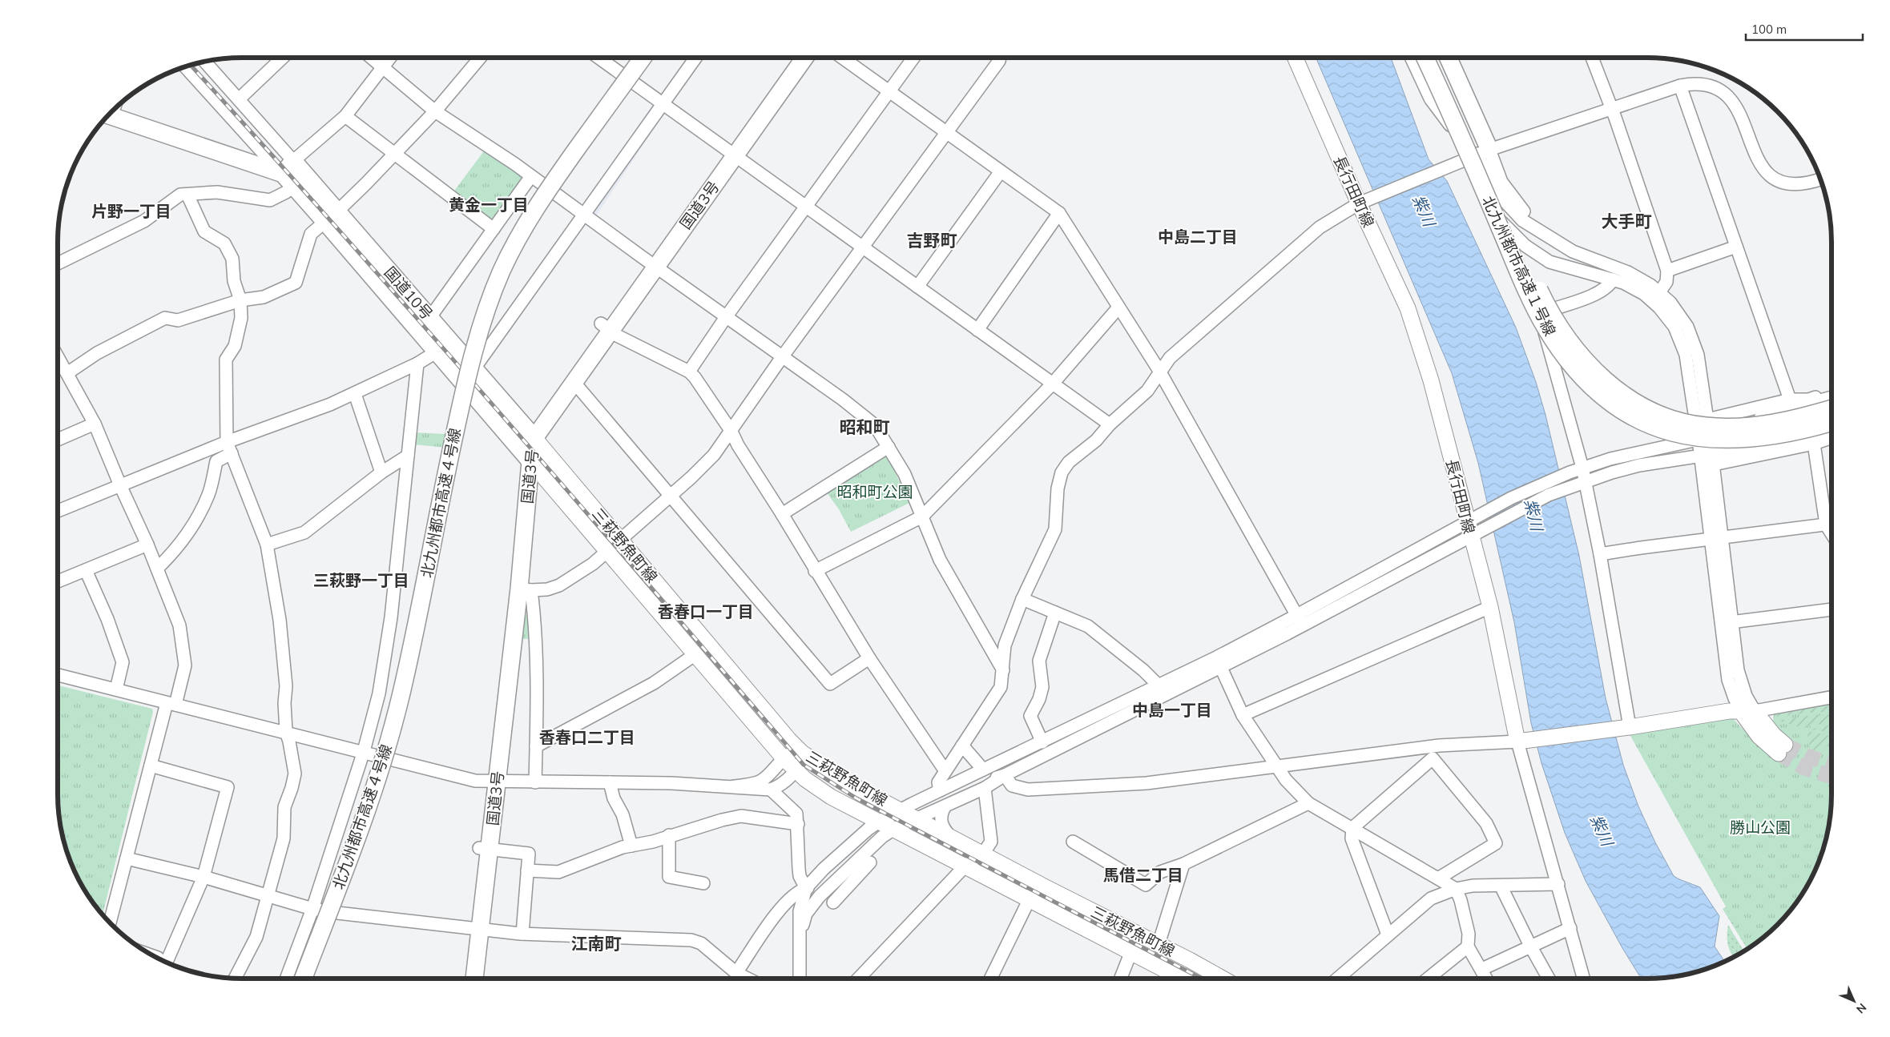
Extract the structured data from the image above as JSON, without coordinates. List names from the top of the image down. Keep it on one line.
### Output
{"streets":{"highway":["国道3号","北九州都市高速１号線","国道10号","北九州都市高速４号線"],"main road":["長行田町線","三萩野魚町線"]},"crossings":[["国道3号","国道10号"],["国道3号","三萩野魚町線"],["国道10号","三萩野魚町線"]],"districts":["黄金一丁目","片野一丁目","大手町","中島二丁目","吉野町","昭和町","三萩野一丁目","香春口一丁目","中島一丁目","香春口二丁目","馬借二丁目","江南町"],"water":["紫川"],"parks":["昭和町公園","勝山公園"],"scale_bar":"100 m","north":"bottom right"}
